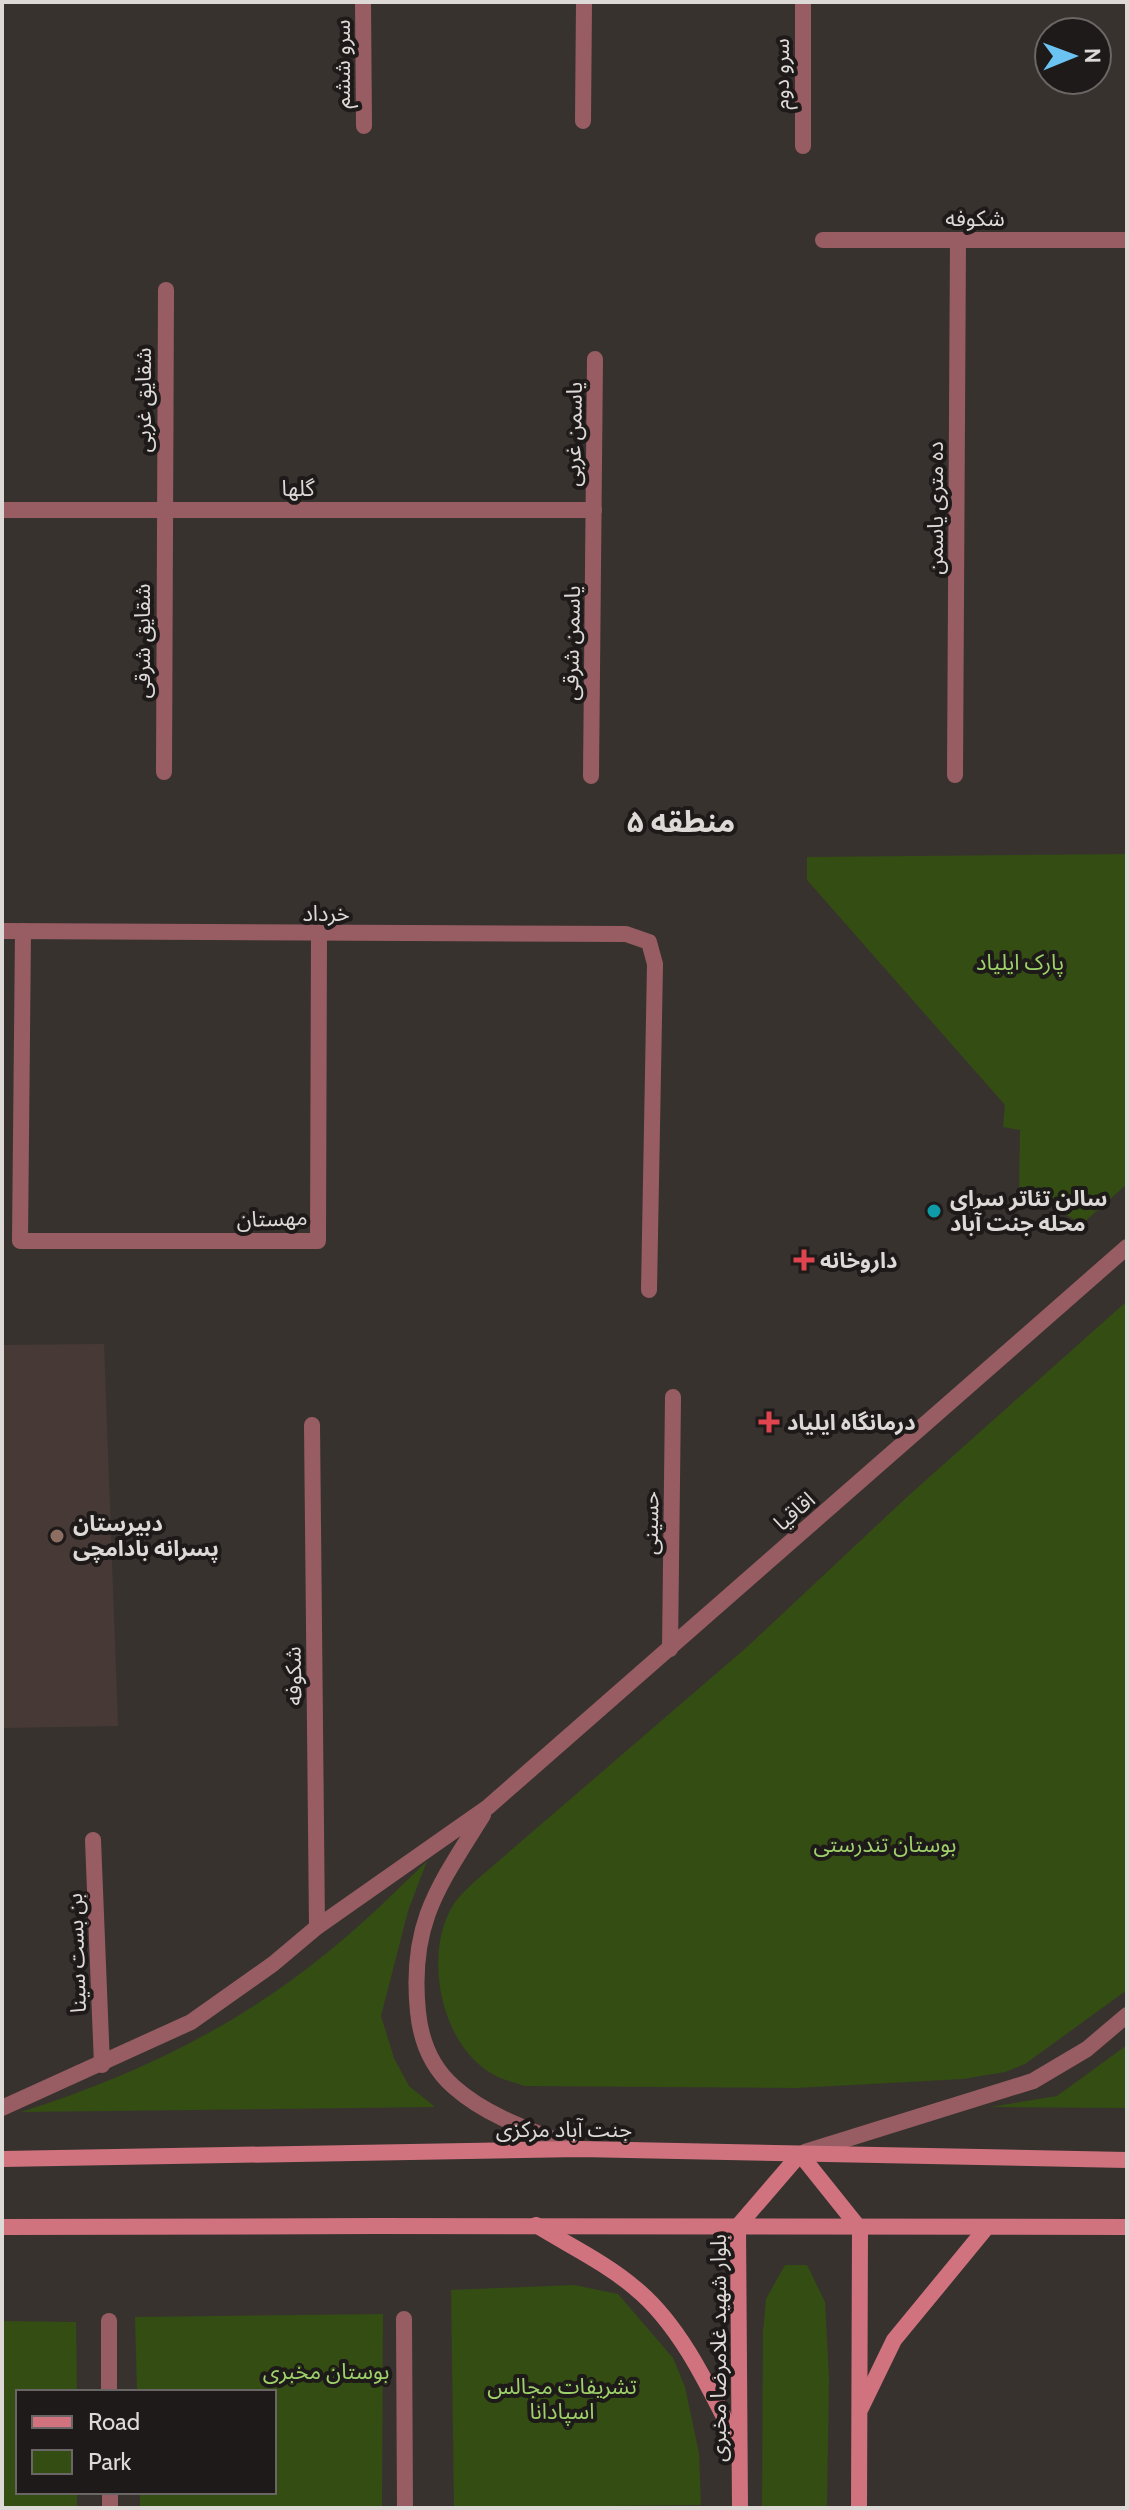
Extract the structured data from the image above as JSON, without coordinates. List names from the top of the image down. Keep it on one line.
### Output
{"streets":{"main road":["جنت آباد مرکزی","بلوار شهید غلامرضا مخبری"],"street":["سرو ششم","سرو دوم","شکوفه","شقایق غربی","یاسمن غربی","گلها","ده متری یاسمن","شقایق شرقی","یاسمن شرقی","خرداد","مهستان","اقاقیا","حسینی","بن بست سینا"]},"crossings":[["شکوفه","ده متری یاسمن"],["شقایق غربی","گلها"],["شقایق غربی","شقایق شرقی"],["یاسمن غربی","گلها"],["یاسمن غربی","یاسمن شرقی"],["گلها","شقایق شرقی"],["گلها","یاسمن شرقی"],["خرداد","مهستان"],["اقاقیا","حسینی"],["جنت آباد مرکزی","بلوار شهید غلامرضا مخبری"]],"districts":["منطقه ۵"],"parks":["پارک ایلیاد","بوستان تندرستی","بوستان مخبری","تشریفات مجالس اسپادانا"],"places":{"other":["سالن تئاتر سرای محله جنت آباد","دبیرستان پسرانه بادامچی"],"health":["داروخانه","درمانگاه ایلیاد"]},"legend":["Road","Park"],"north":"right"}
